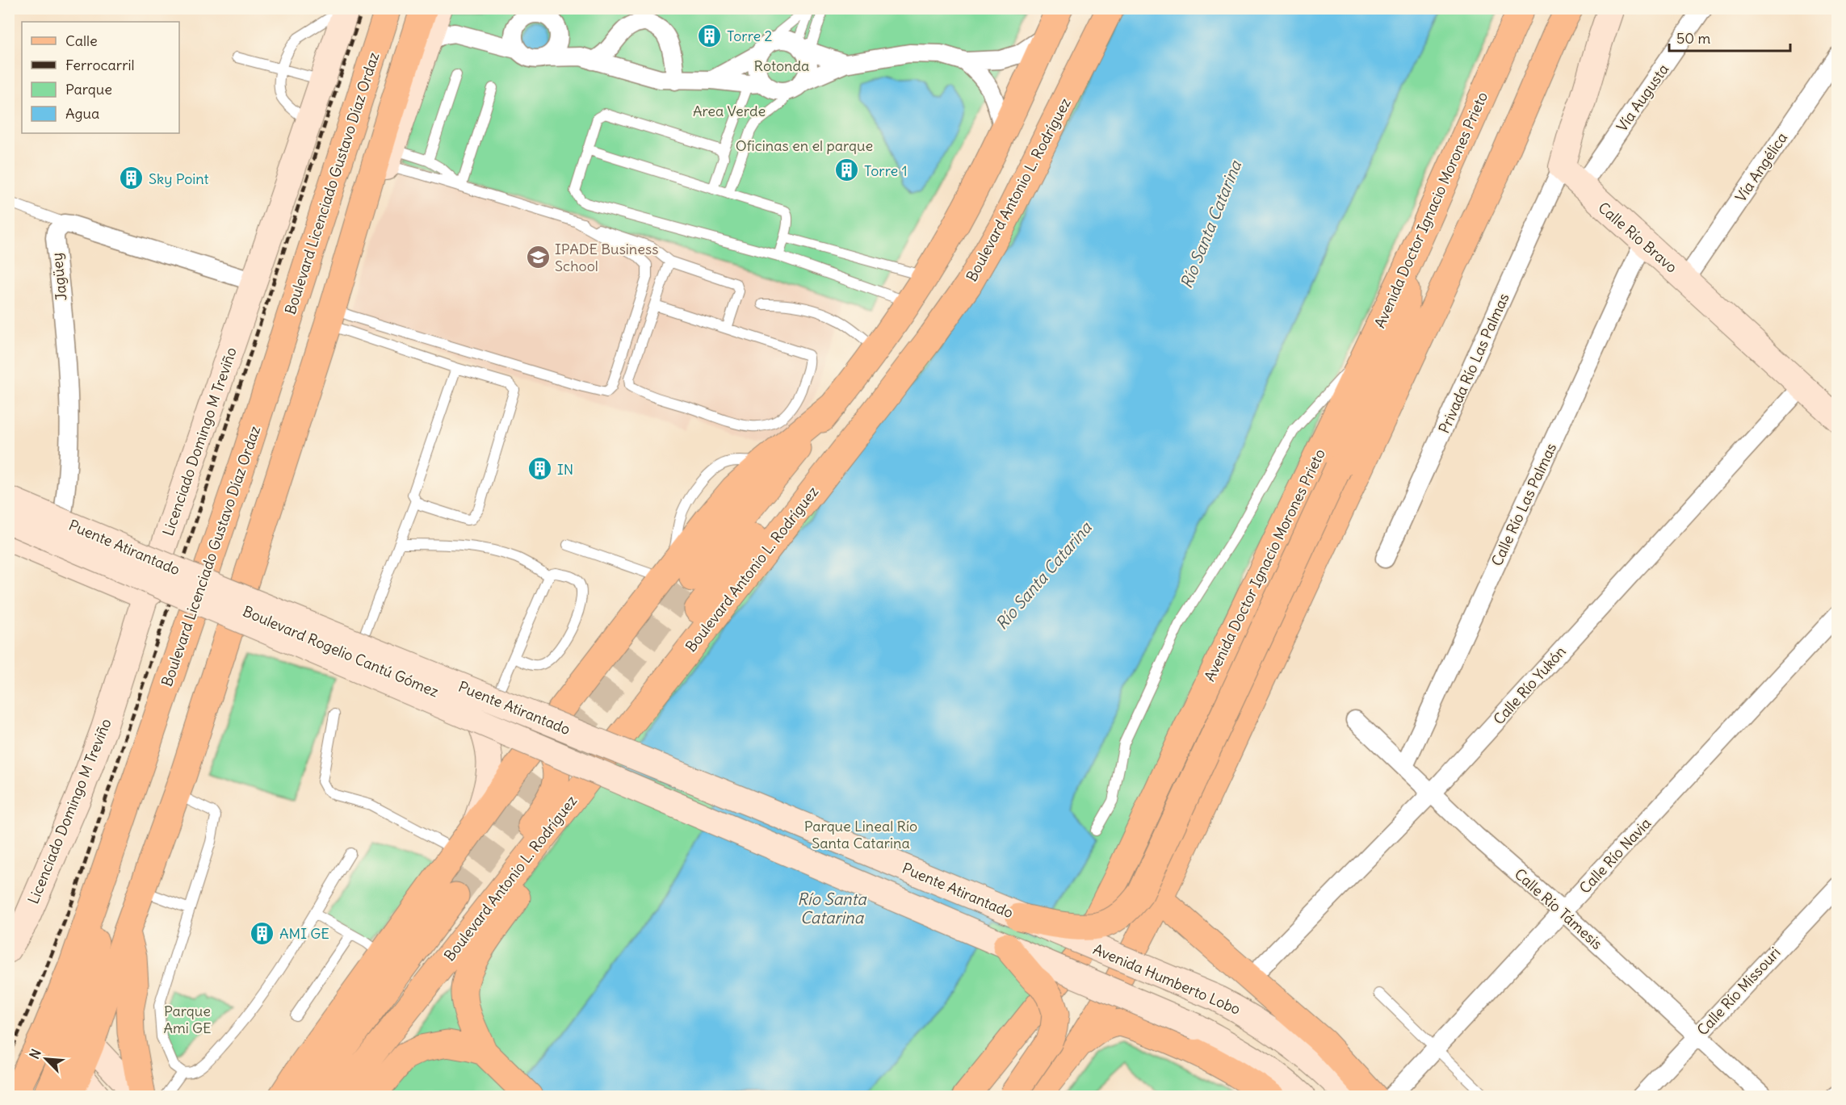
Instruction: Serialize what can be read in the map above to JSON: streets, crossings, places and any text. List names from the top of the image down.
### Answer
{
  "streets": {
    "main road": [
      "Boulevard Licenciado Gustavo Díaz Ordaz",
      "Boulevard Antonio L. Rodríguez",
      "Avenida Doctor Ignacio Morones Prieto",
      "Calle Río Bravo",
      "Licenciado Domingo M Treviño",
      "Puente Atirantado",
      "Boulevard Rogelio Cantú Gómez",
      "Avenida Humberto Lobo"
    ],
    "street": [
      "Vía Augusta",
      "Vía Angélica",
      "Jagüey",
      "Privada Río Las Palmas",
      "Calle Río Las Palmas",
      "Calle Río Yukón",
      "Calle Río Navia",
      "Calle Río Támesis",
      "Calle Río Missouri"
    ]
  },
  "crossings": [
    ["Vía Augusta", "Calle Río Bravo"],
    ["Vía Angélica", "Calle Río Bravo"],
    ["Boulevard Licenciado Gustavo Díaz Ordaz", "Boulevard Rogelio Cantú Gómez"],
    ["Calle Río Bravo", "Privada Río Las Palmas"],
    ["Calle Río Bravo", "Calle Río Las Palmas"],
    ["Calle Río Bravo", "Calle Río Yukón"],
    ["Jagüey", "Boulevard Rogelio Cantú Gómez"],
    ["Licenciado Domingo M Treviño", "Boulevard Rogelio Cantú Gómez"],
    ["Calle Río Las Palmas", "Calle Río Támesis"],
    ["Puente Atirantado", "Avenida Humberto Lobo"],
    ["Calle Río Yukón", "Calle Río Támesis"],
    ["Calle Río Navia", "Calle Río Támesis"],
    ["Calle Río Támesis", "Calle Río Missouri"]
  ],
  "water": ["Río Santa Catarina"],
  "parks": [
    "Rotonda",
    "Area Verde",
    "Oficinas en el parque",
    "Parque Lineal Río Santa Catarina",
    "Parque Ami GE"
  ],
  "places": {
    "building": [
      "Torre 2",
      "Torre 1",
      "Sky Point",
      "IN",
      "AMI GE"
    ],
    "school or university": ["IPADE Business School"]
  },
  "legend": [
    "Calle",
    "Ferrocarril",
    "Parque",
    "Agua"
  ],
  "scale_bar": "50 m",
  "north": "top left"
}
